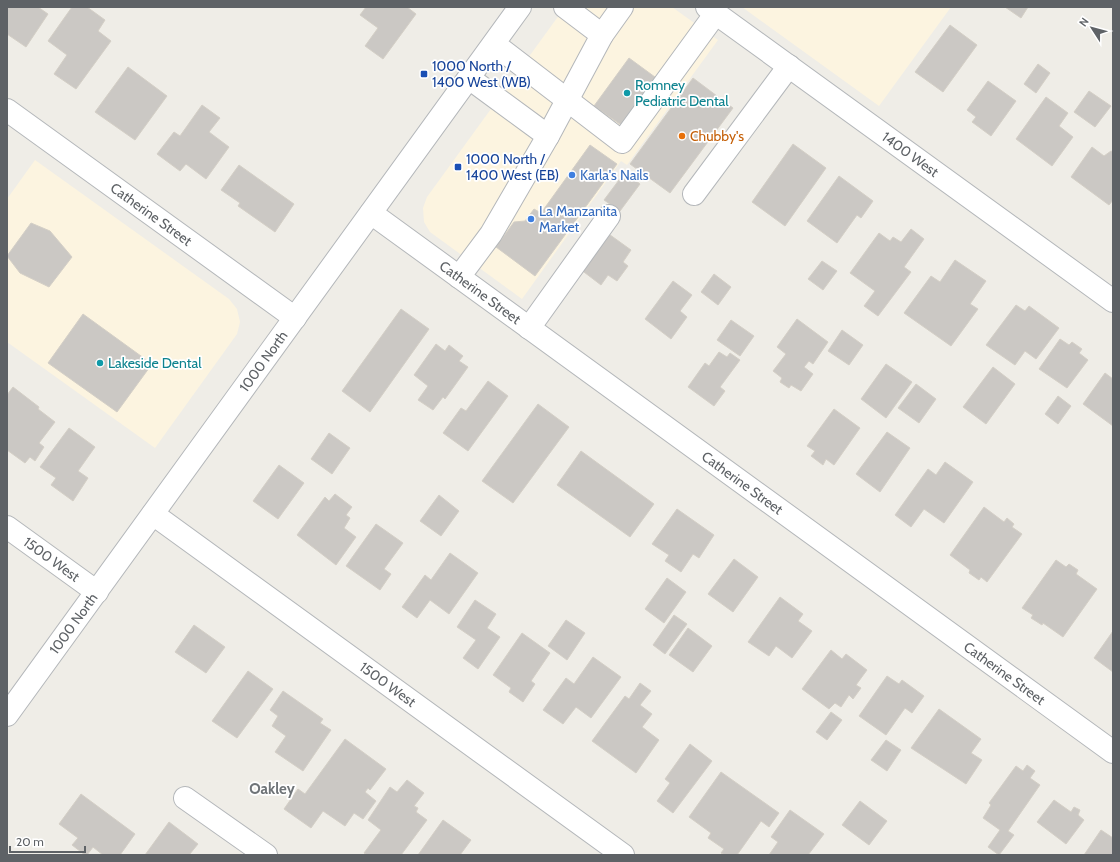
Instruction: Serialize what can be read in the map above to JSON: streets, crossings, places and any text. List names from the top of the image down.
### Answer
{
  "streets": {
    "street": [
      "1400 West",
      "Catherine Street",
      "1000 North",
      "1500 West"
    ]
  },
  "crossings": [
    ["Catherine Street", "1000 North"],
    ["1000 North", "1500 West"]
  ],
  "districts": ["Oakley"],
  "places": {
    "transit": ["1000 North / 1400 West (WB)", "1000 North / 1400 West (EB)"],
    "other": [
      "Romney Pediatric Dental",
      "Chubby's",
      "Karla's Nails",
      "La Manzanita Market",
      "Lakeside Dental"
    ]
  },
  "scale_bar": "20 m",
  "north": "top left"
}
